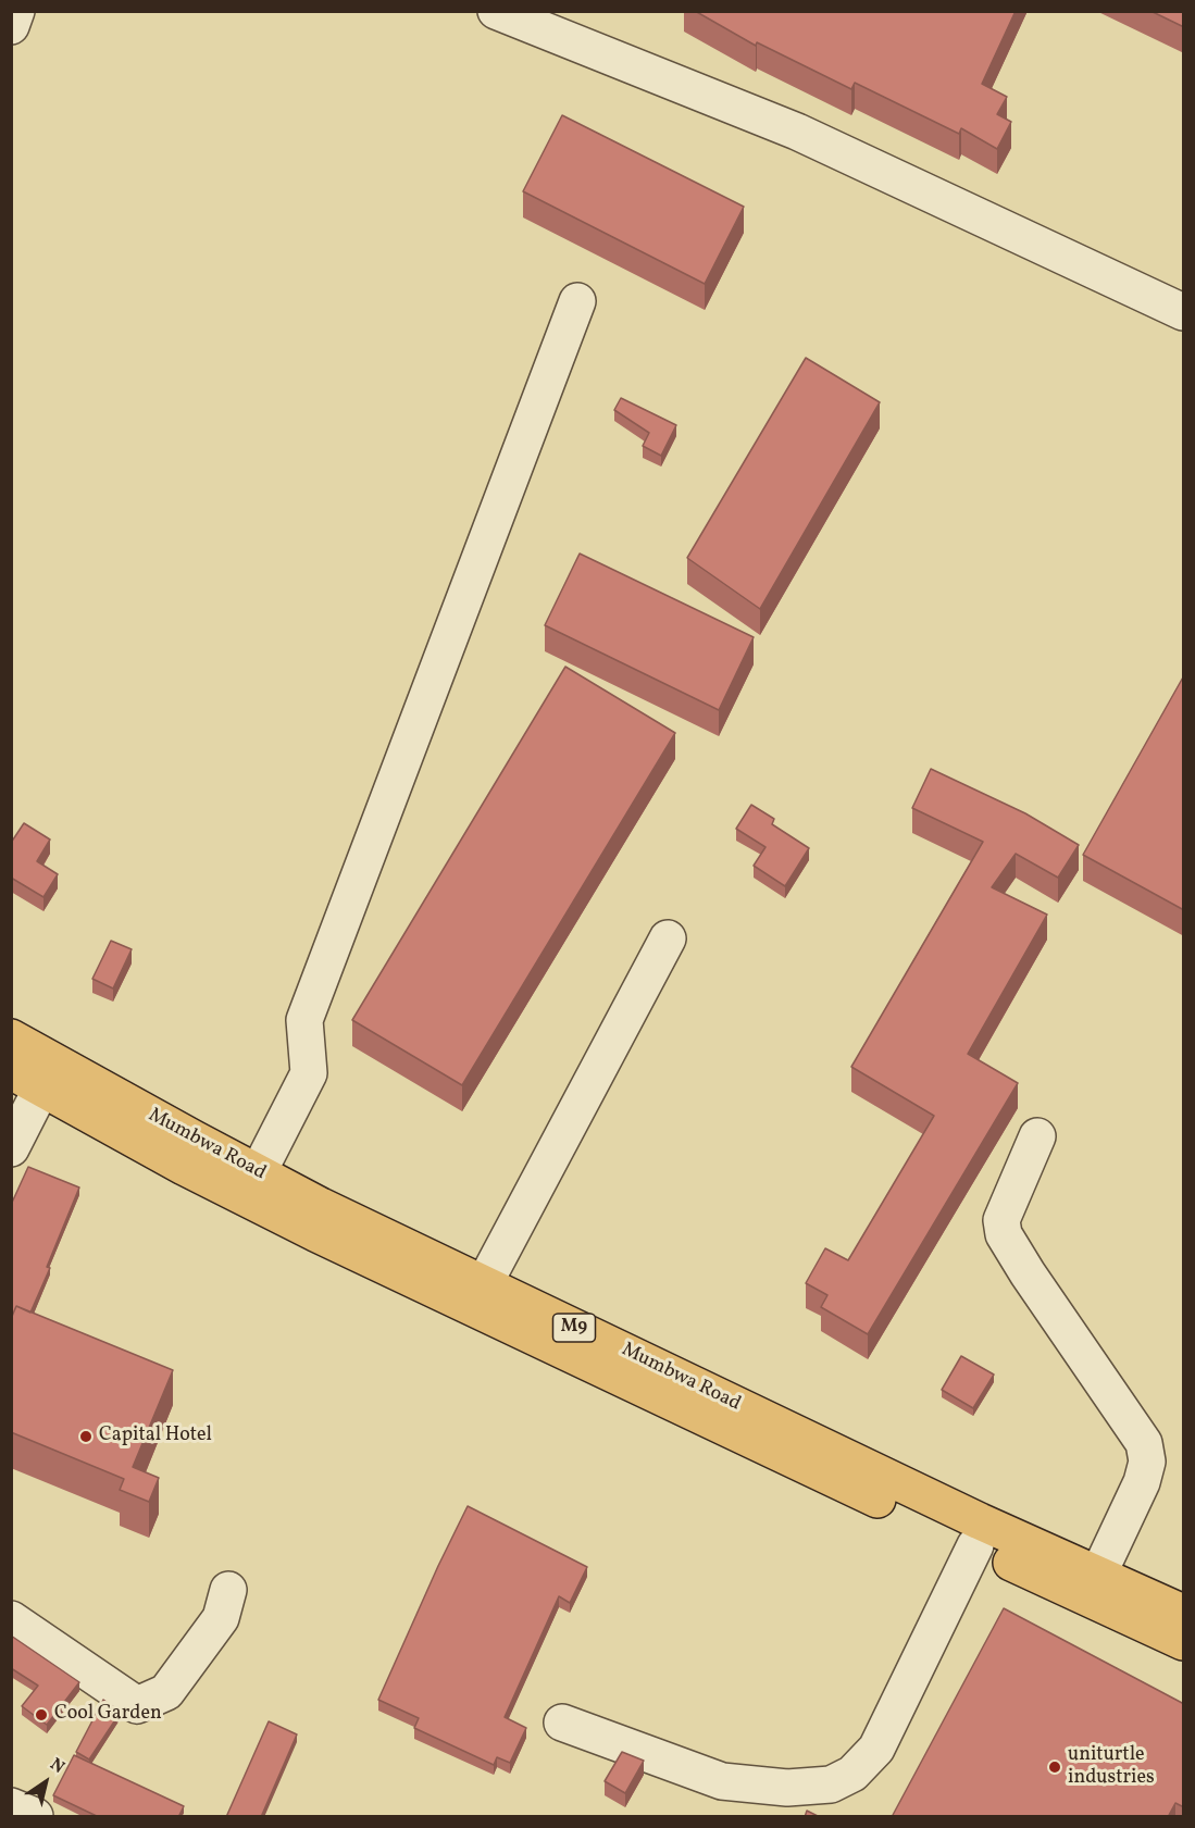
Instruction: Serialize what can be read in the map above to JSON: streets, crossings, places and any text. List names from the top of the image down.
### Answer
{
  "streets": {
    "main road": ["Mumbwa Road", "M9"]
  },
  "places": ["Capital Hotel", "Cool Garden", "uniturtle industries"],
  "north": "top right"
}
